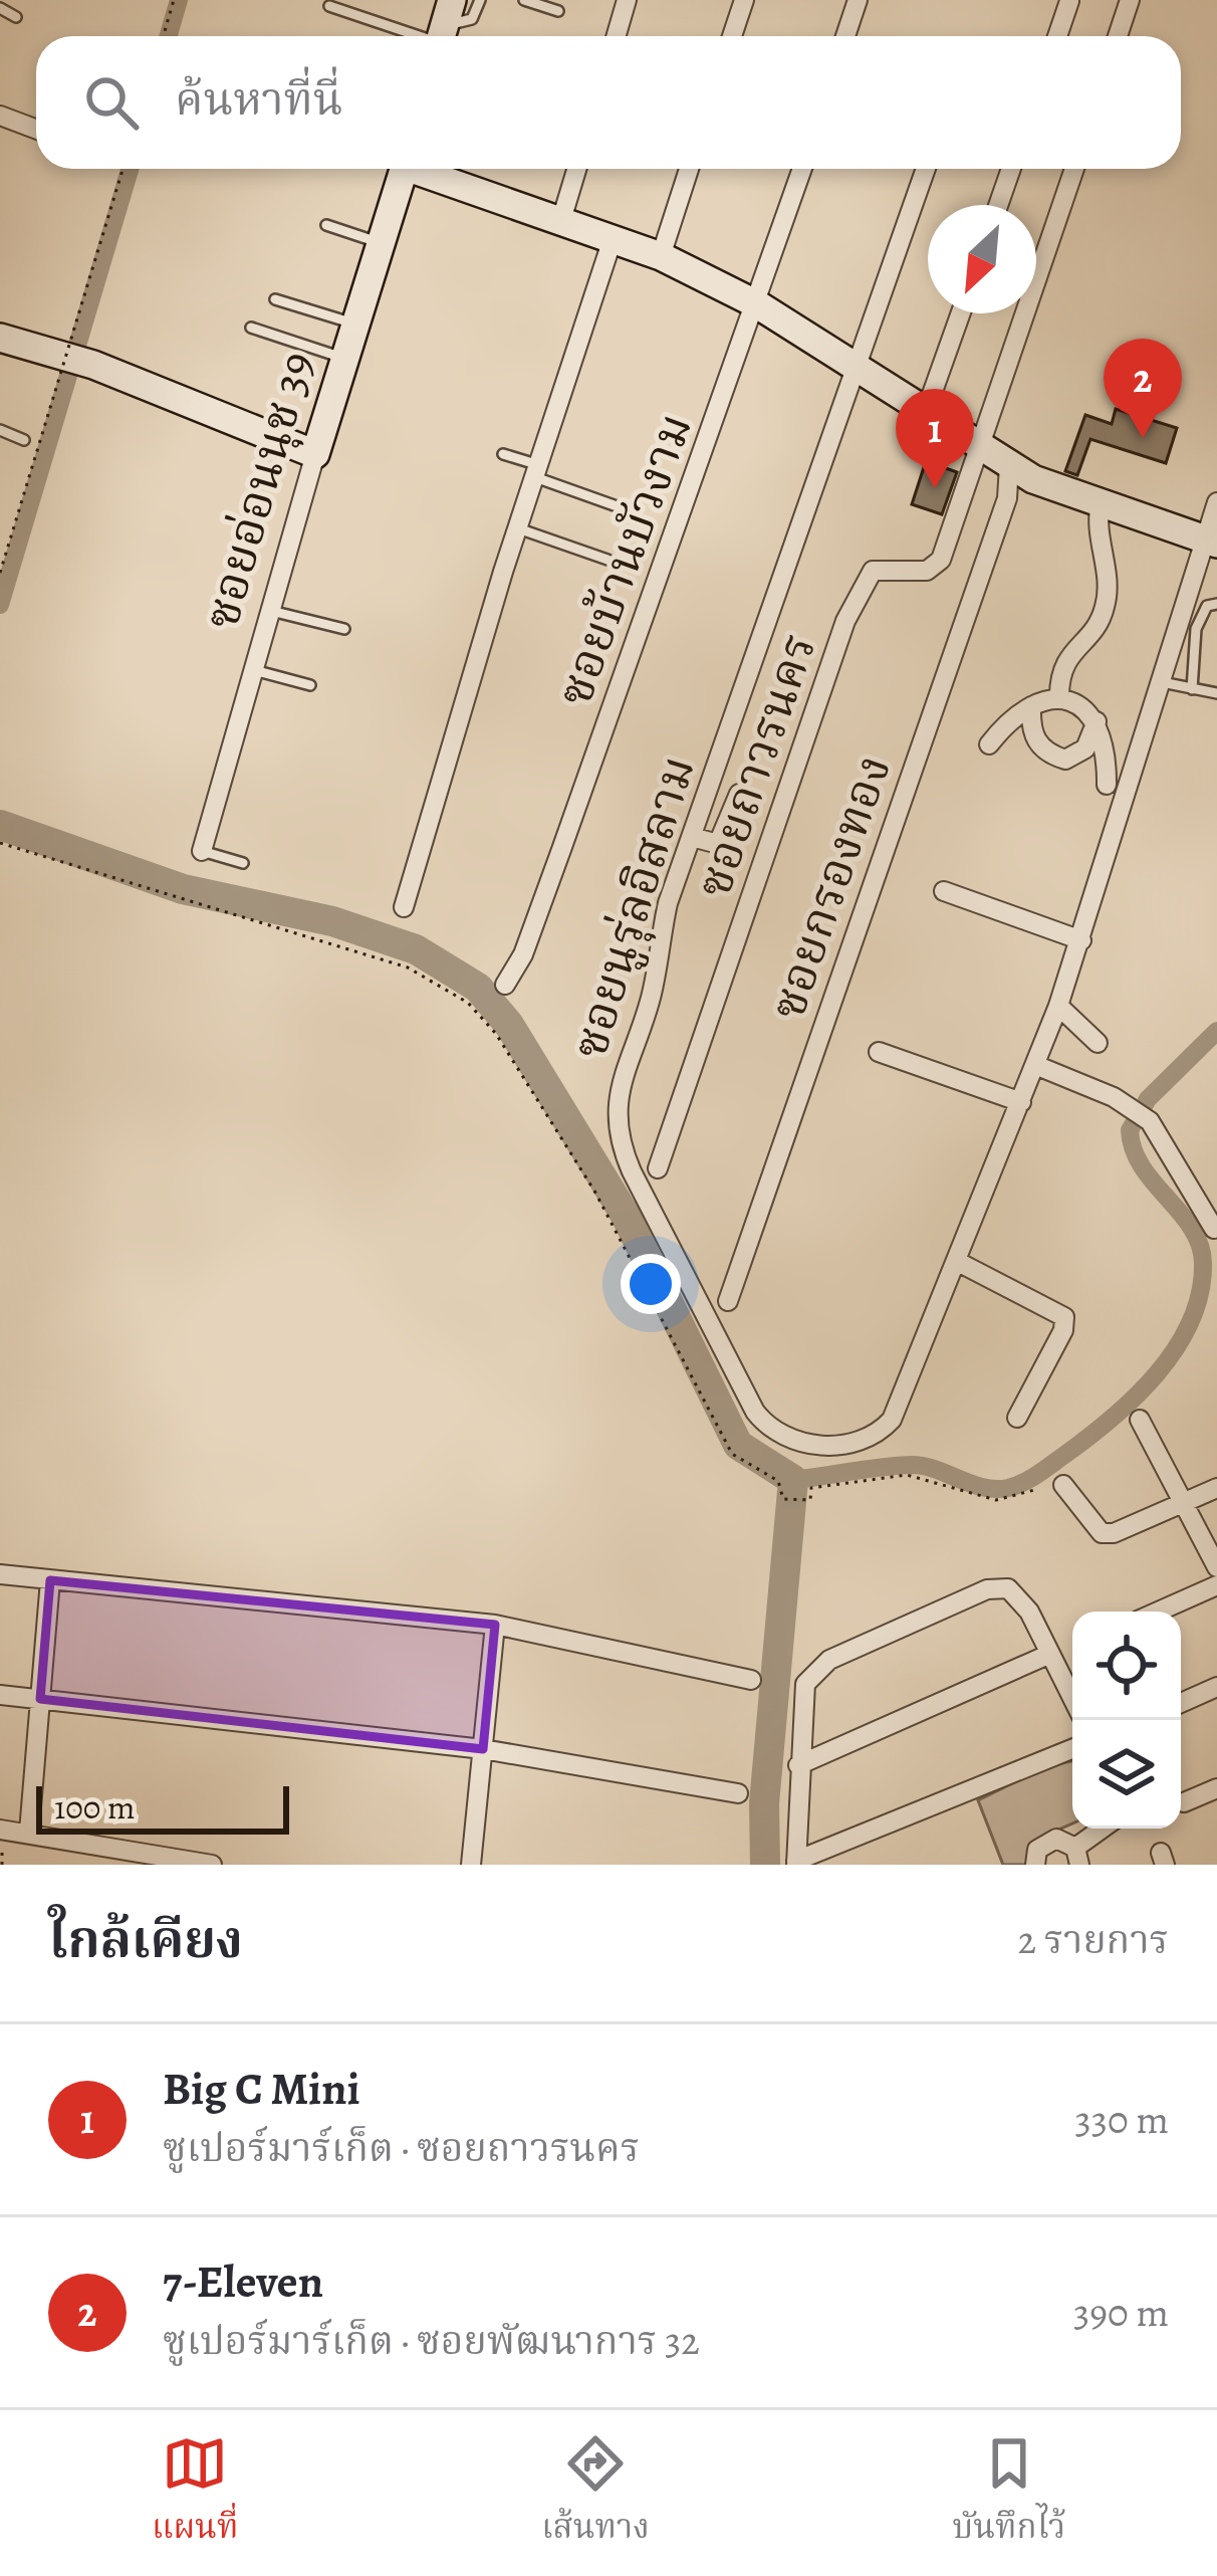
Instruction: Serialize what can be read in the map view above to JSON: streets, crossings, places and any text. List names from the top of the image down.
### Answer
{
  "streets": {
    "street": [
      "ซอยอ่อนนุช 39",
      "ซอยบ้านบัวงาม",
      "ซอยถาวรนคร",
      "ซอยกรองทอง",
      "ซอยนูรุ่ลอิสลาม"
    ]
  },
  "scale_bar": "100 m",
  "north": "bottom left",
  "page": {
    "search": "ค้นหาที่นี่",
    "pins": ["2", "1"],
    "scale": "100 m",
    "heading": ["ใกล้เคียง", "2 รายการ"],
    "list": [
      {
        "mark": "1",
        "name": "Big C Mini",
        "note": "ซูเปอร์มาร์เก็ต · ซอยถาวรนคร",
        "value": "330 m"
      },
      {
        "mark": "2",
        "name": "7-Eleven",
        "note": "ซูเปอร์มาร์เก็ต · ซอยพัฒนาการ 32",
        "value": "390 m"
      }
    ],
    "nav": ["แผนที่", "เส้นทาง", "บันทึกไว้"]
  }
}
